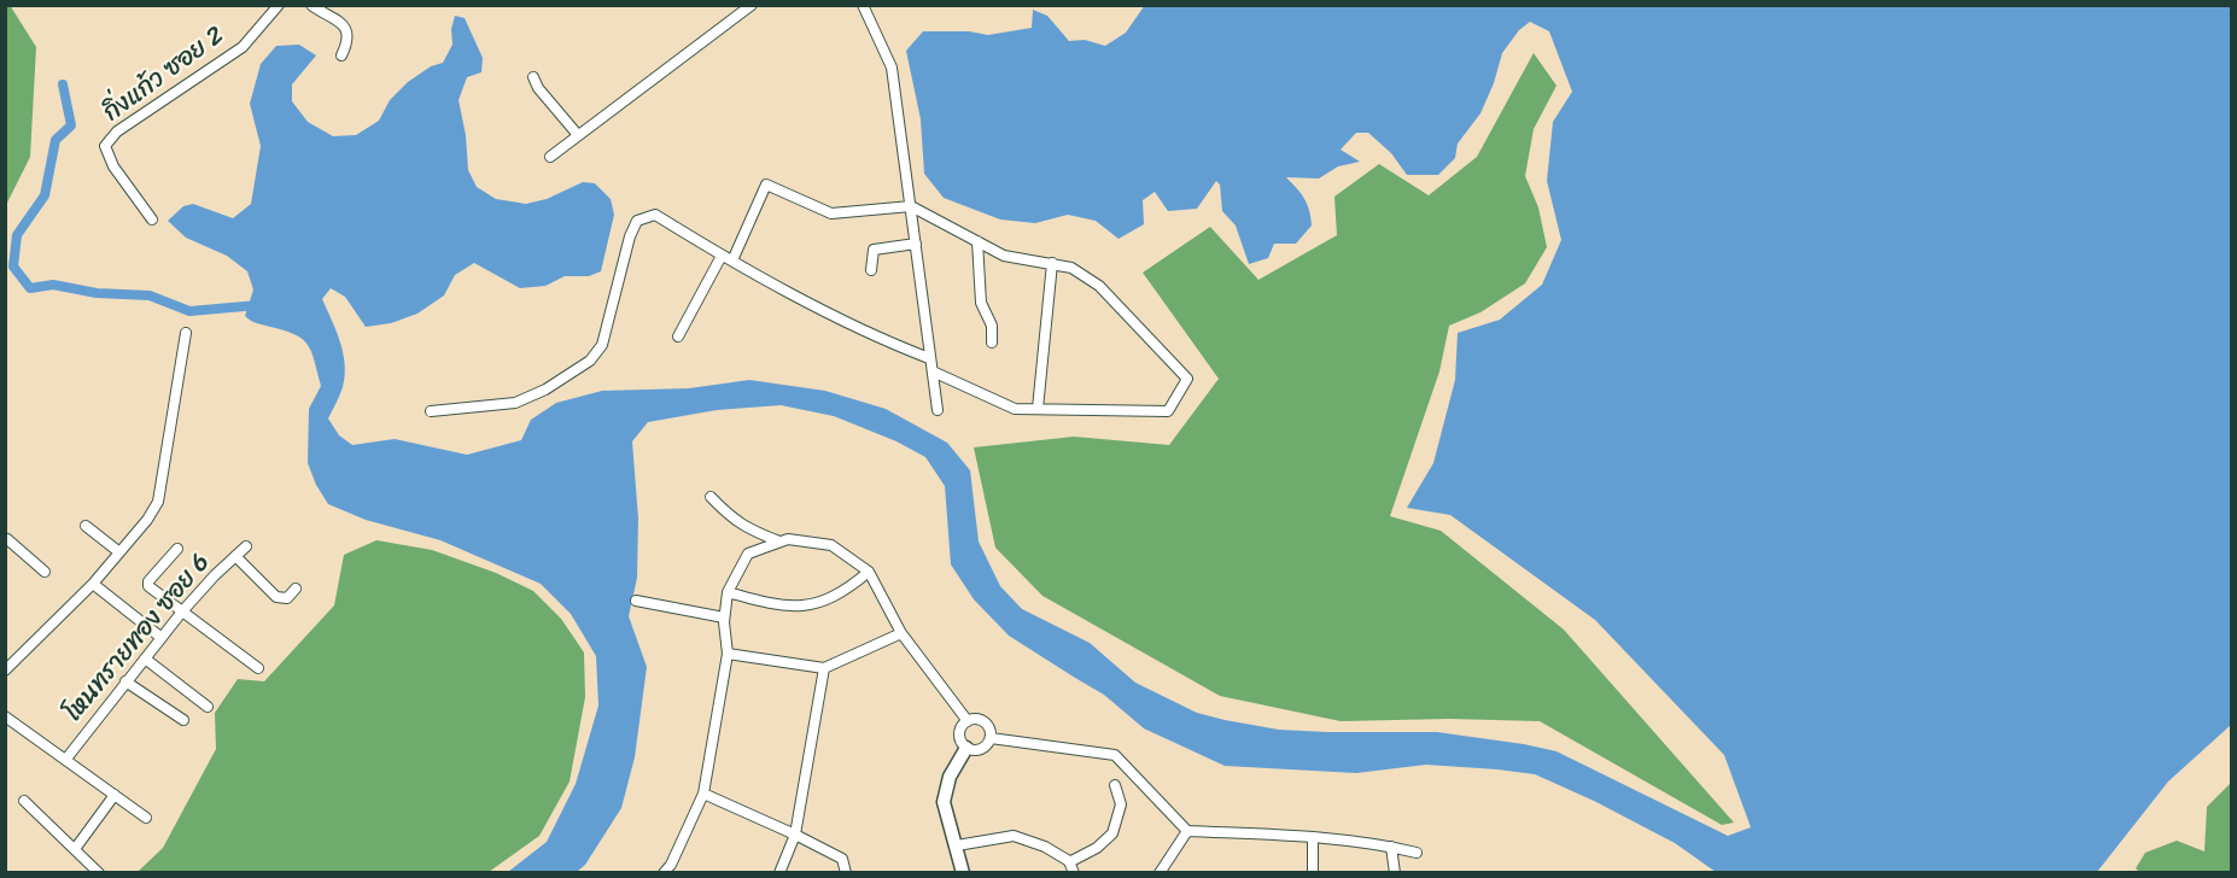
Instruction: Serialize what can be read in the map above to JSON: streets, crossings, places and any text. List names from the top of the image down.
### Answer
{
  "streets": {
    "street": ["กิ่งแก้ว ซอย 2", "โหนทรายทอง ซอย 6"]
  }
}
